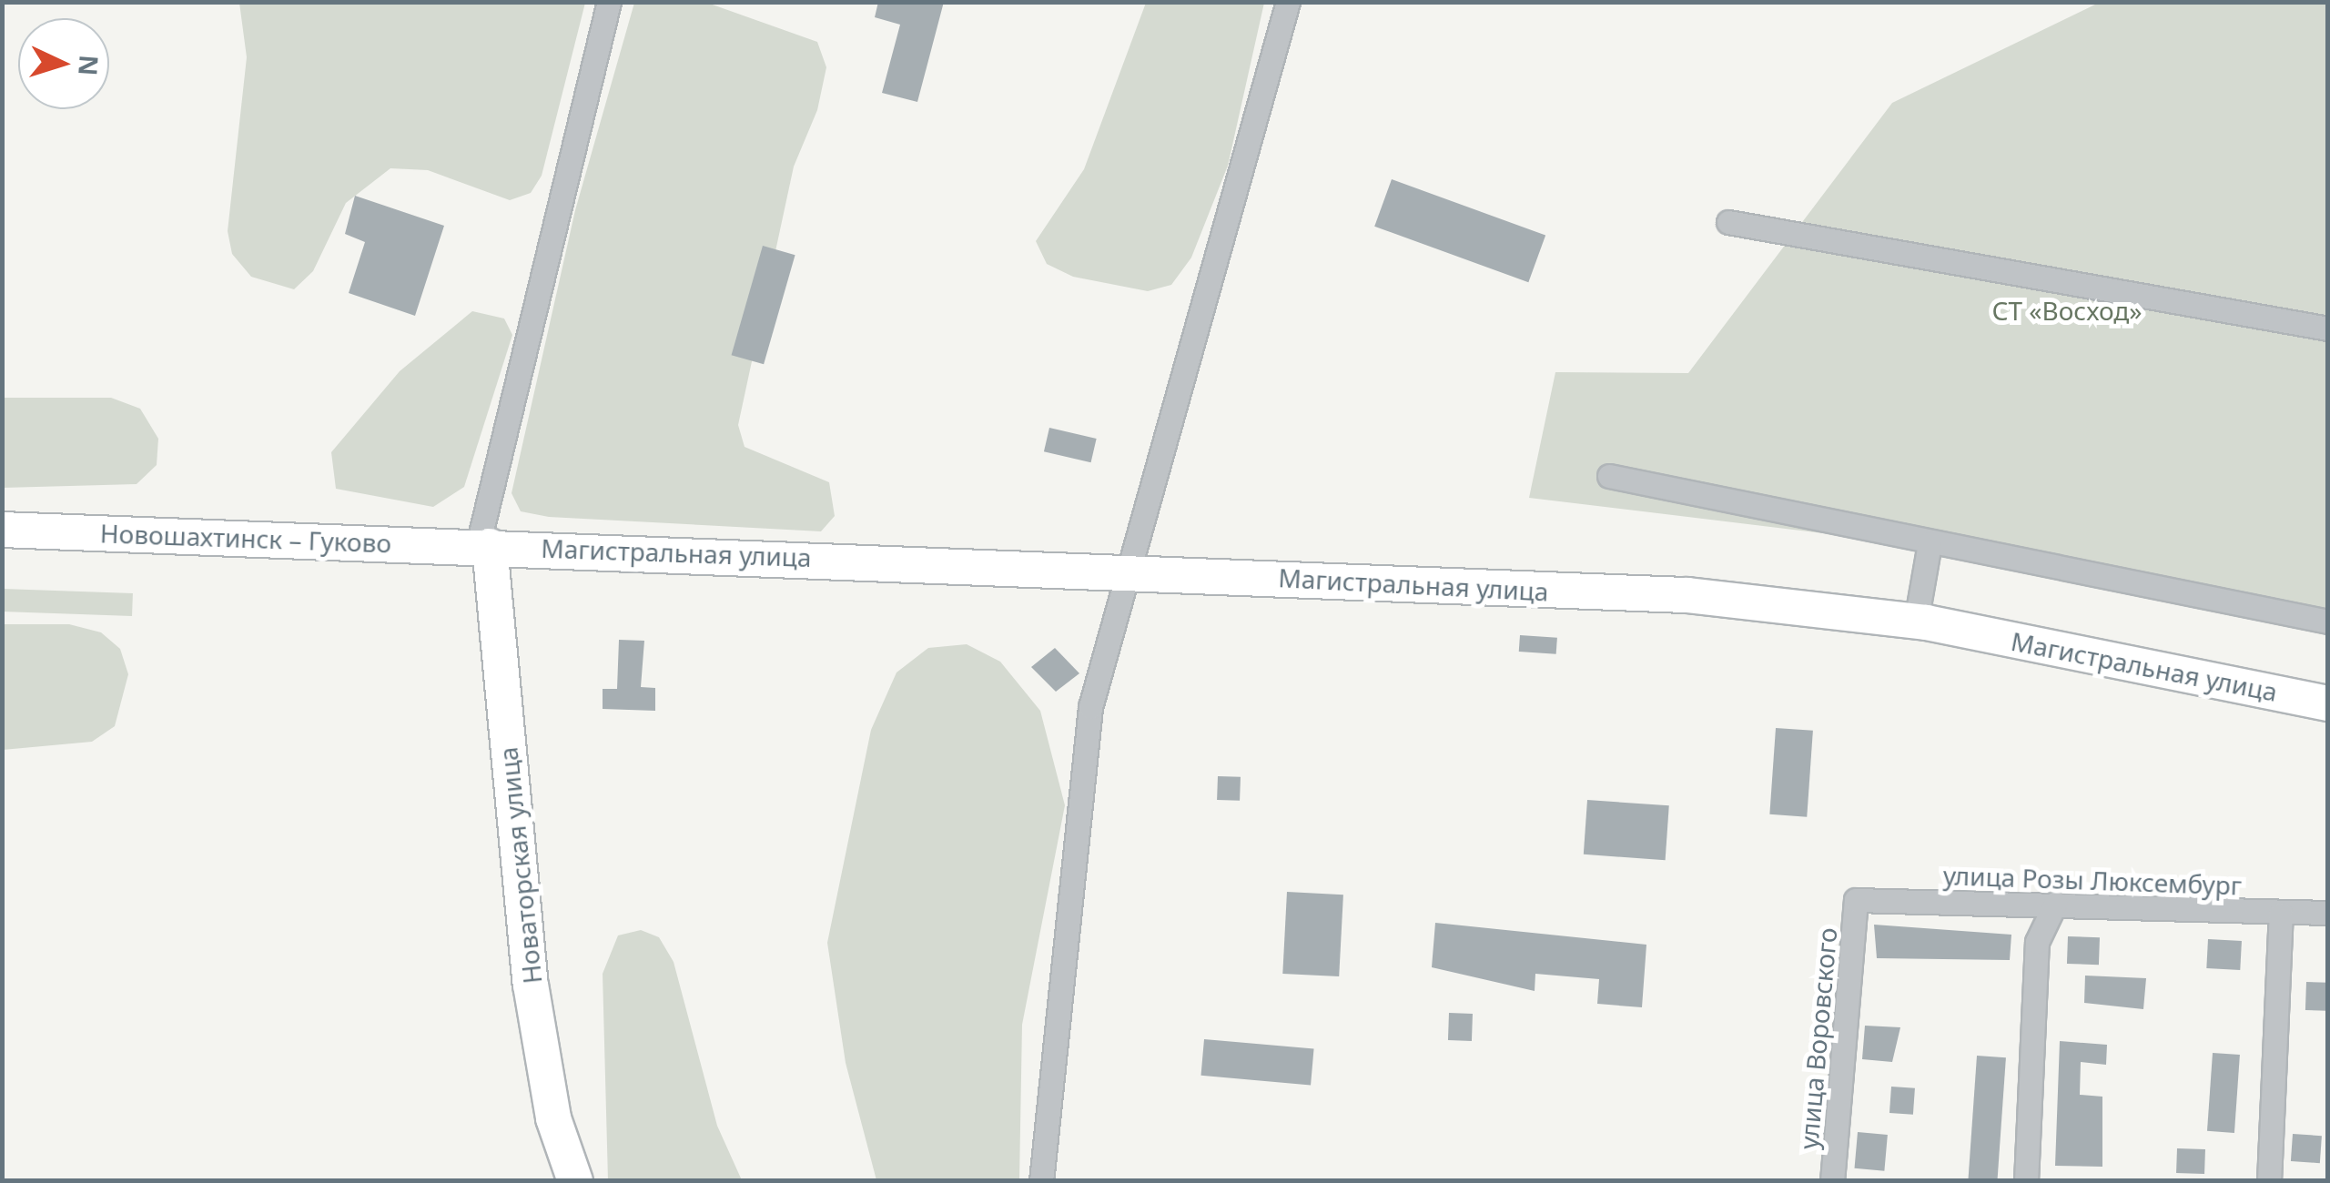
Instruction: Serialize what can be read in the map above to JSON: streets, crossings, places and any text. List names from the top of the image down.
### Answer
{
  "streets": {
    "main road": ["Новошахтинск – Гуково", "Магистральная улица", "Новаторская улица"],
    "street": ["улица Розы Люксембург", "улица Воровского"]
  },
  "crossings": [
    ["Новошахтинск – Гуково", "Магистральная улица"],
    ["Новошахтинск – Гуково", "Новаторская улица"],
    ["Магистральная улица", "Новаторская улица"],
    ["улица Розы Люксембург", "улица Воровского"]
  ],
  "parks": ["СТ «Восход»"],
  "north": "right"
}
